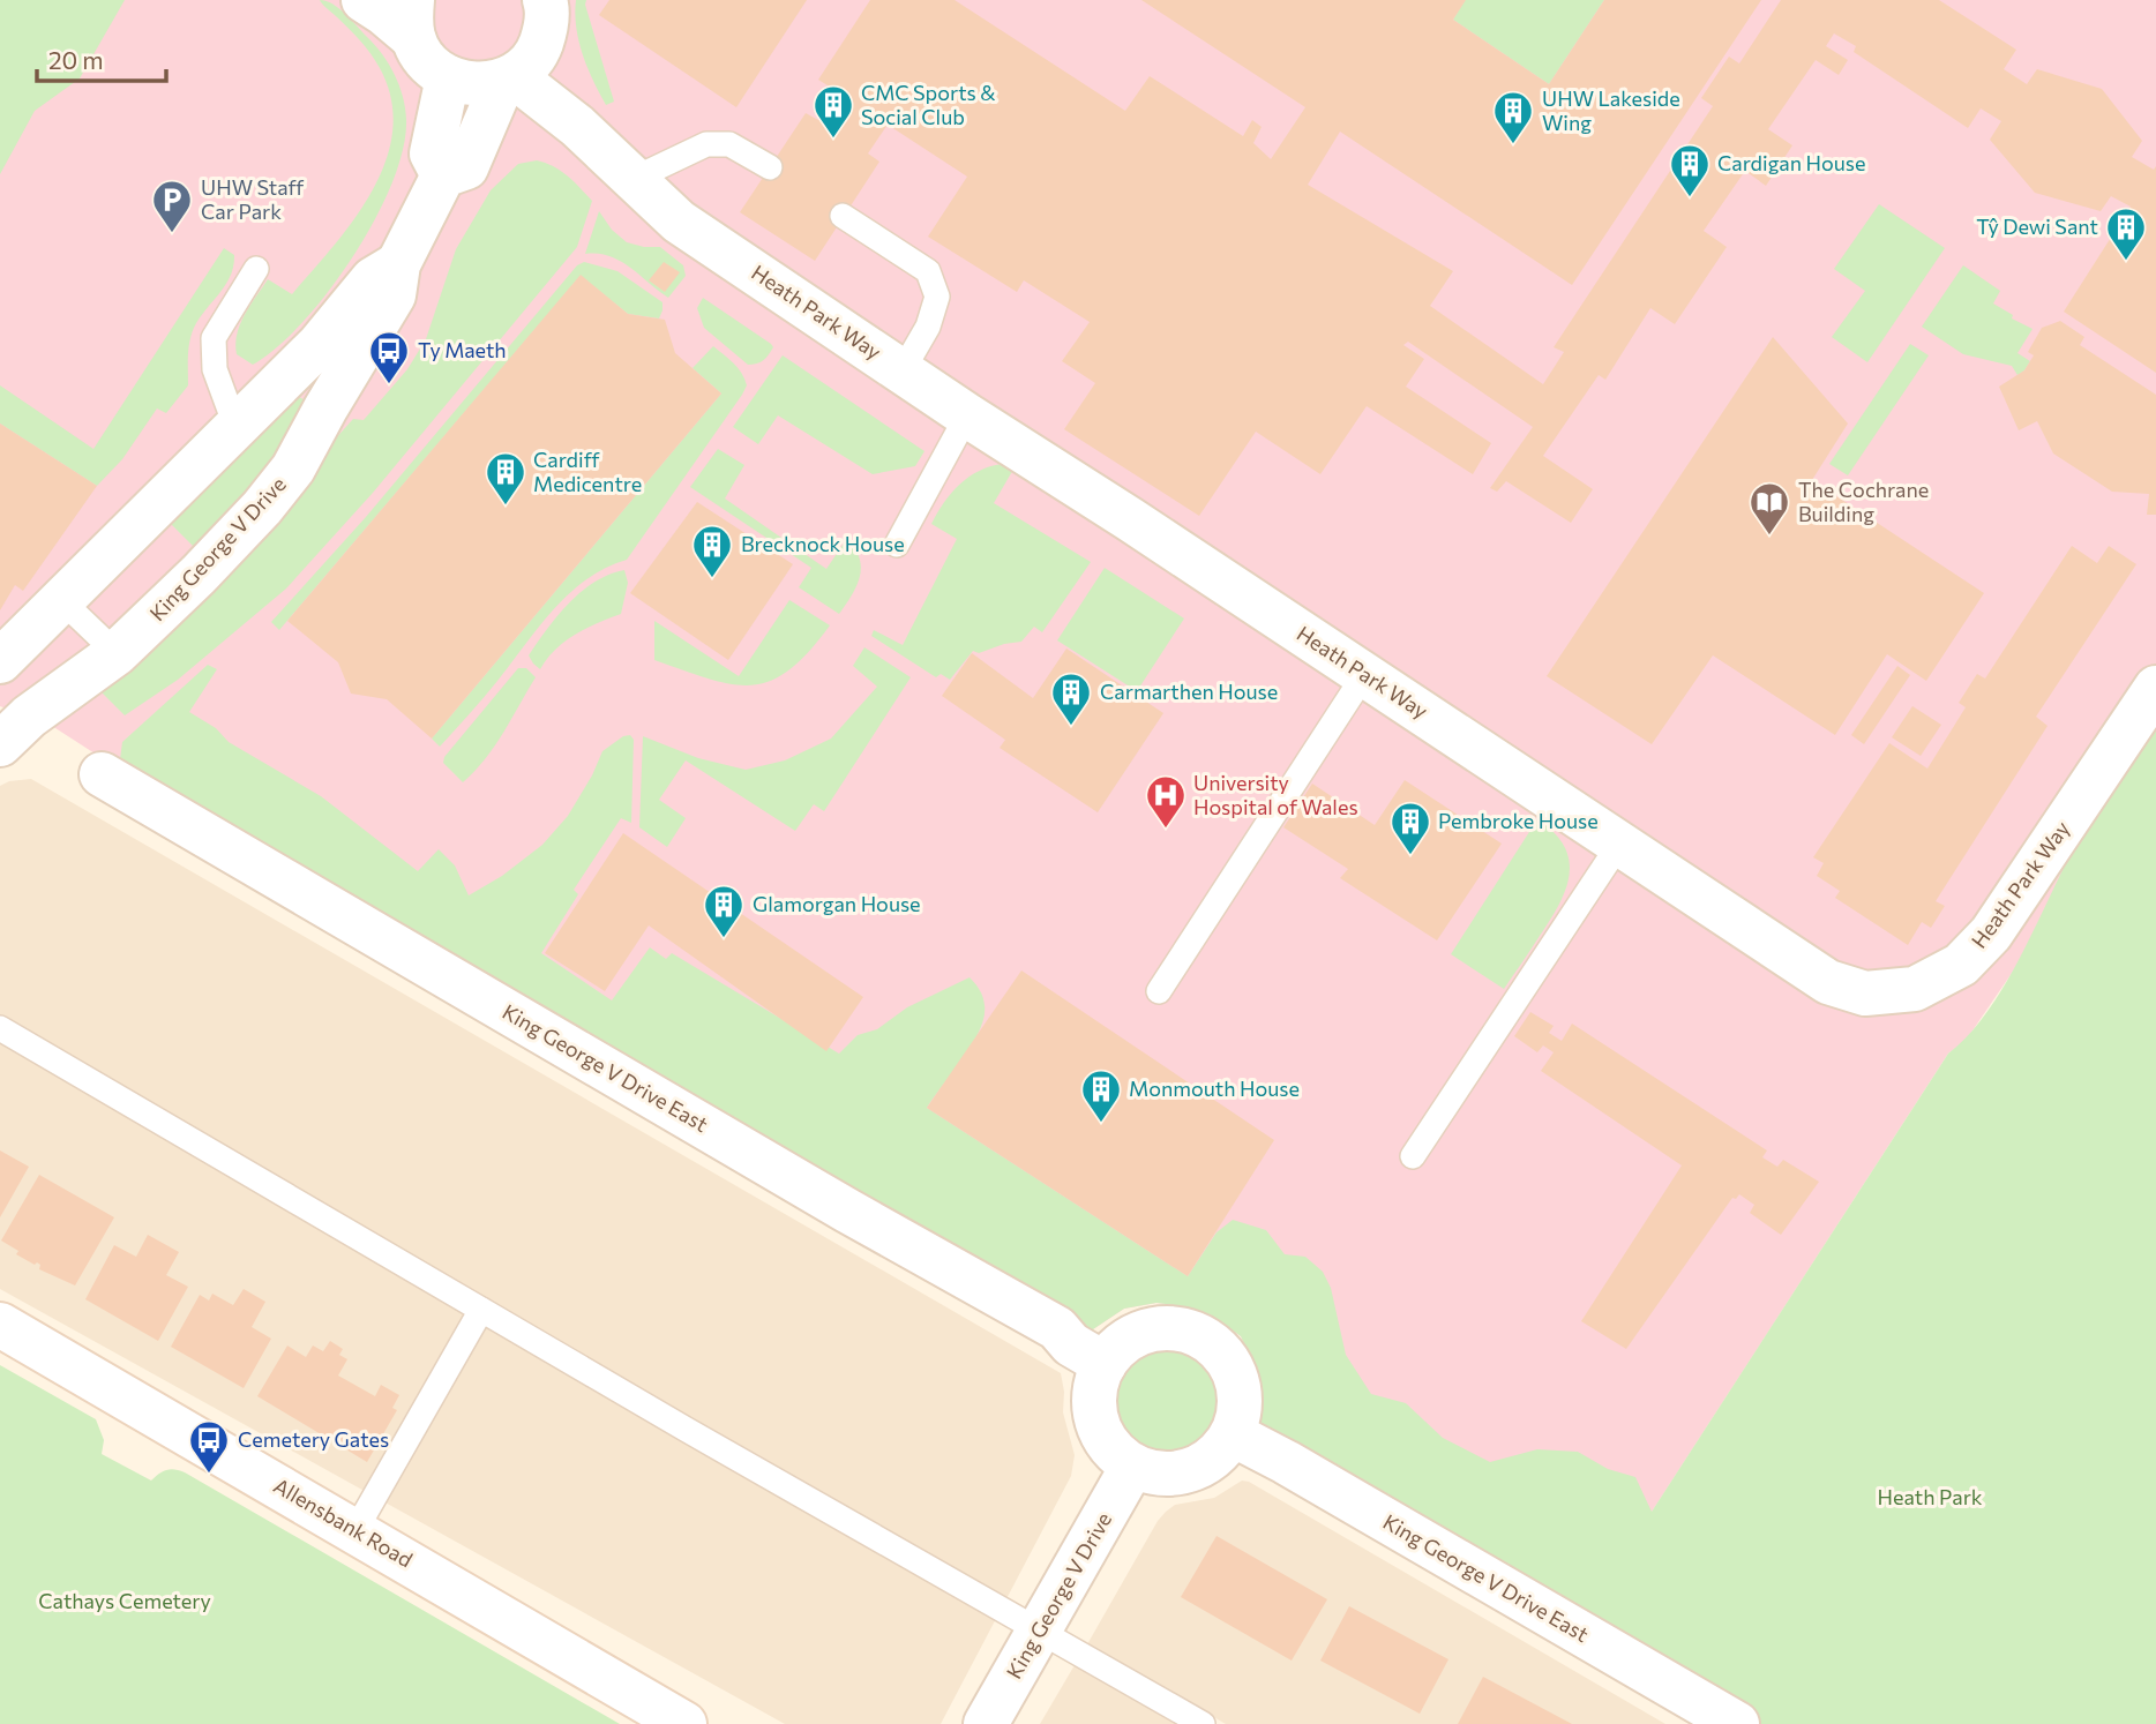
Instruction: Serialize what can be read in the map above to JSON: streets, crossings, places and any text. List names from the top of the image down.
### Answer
{
  "streets": {
    "street": [
      "Heath Park Way",
      "King George V Drive",
      "King George V Drive East",
      "Allensbank Road"
    ]
  },
  "crossings": [
    ["Heath Park Way", "King George V Drive"],
    ["King George V Drive", "King George V Drive East"]
  ],
  "parks": ["Heath Park", "Cathays Cemetery"],
  "places": {
    "building": [
      "CMC Sports & Social Club",
      "UHW Lakeside Wing",
      "Cardigan House",
      "Tŷ Dewi Sant",
      "Cardiff Medicentre",
      "Brecknock House",
      "Carmarthen House",
      "Pembroke House",
      "Glamorgan House",
      "Monmouth House"
    ],
    "parking": ["UHW Staff Car Park"],
    "bus stop": ["Ty Maeth", "Cemetery Gates"],
    "library": ["The Cochrane Building"],
    "hospital": ["University Hospital of Wales"]
  },
  "scale_bar": "20 m"
}
